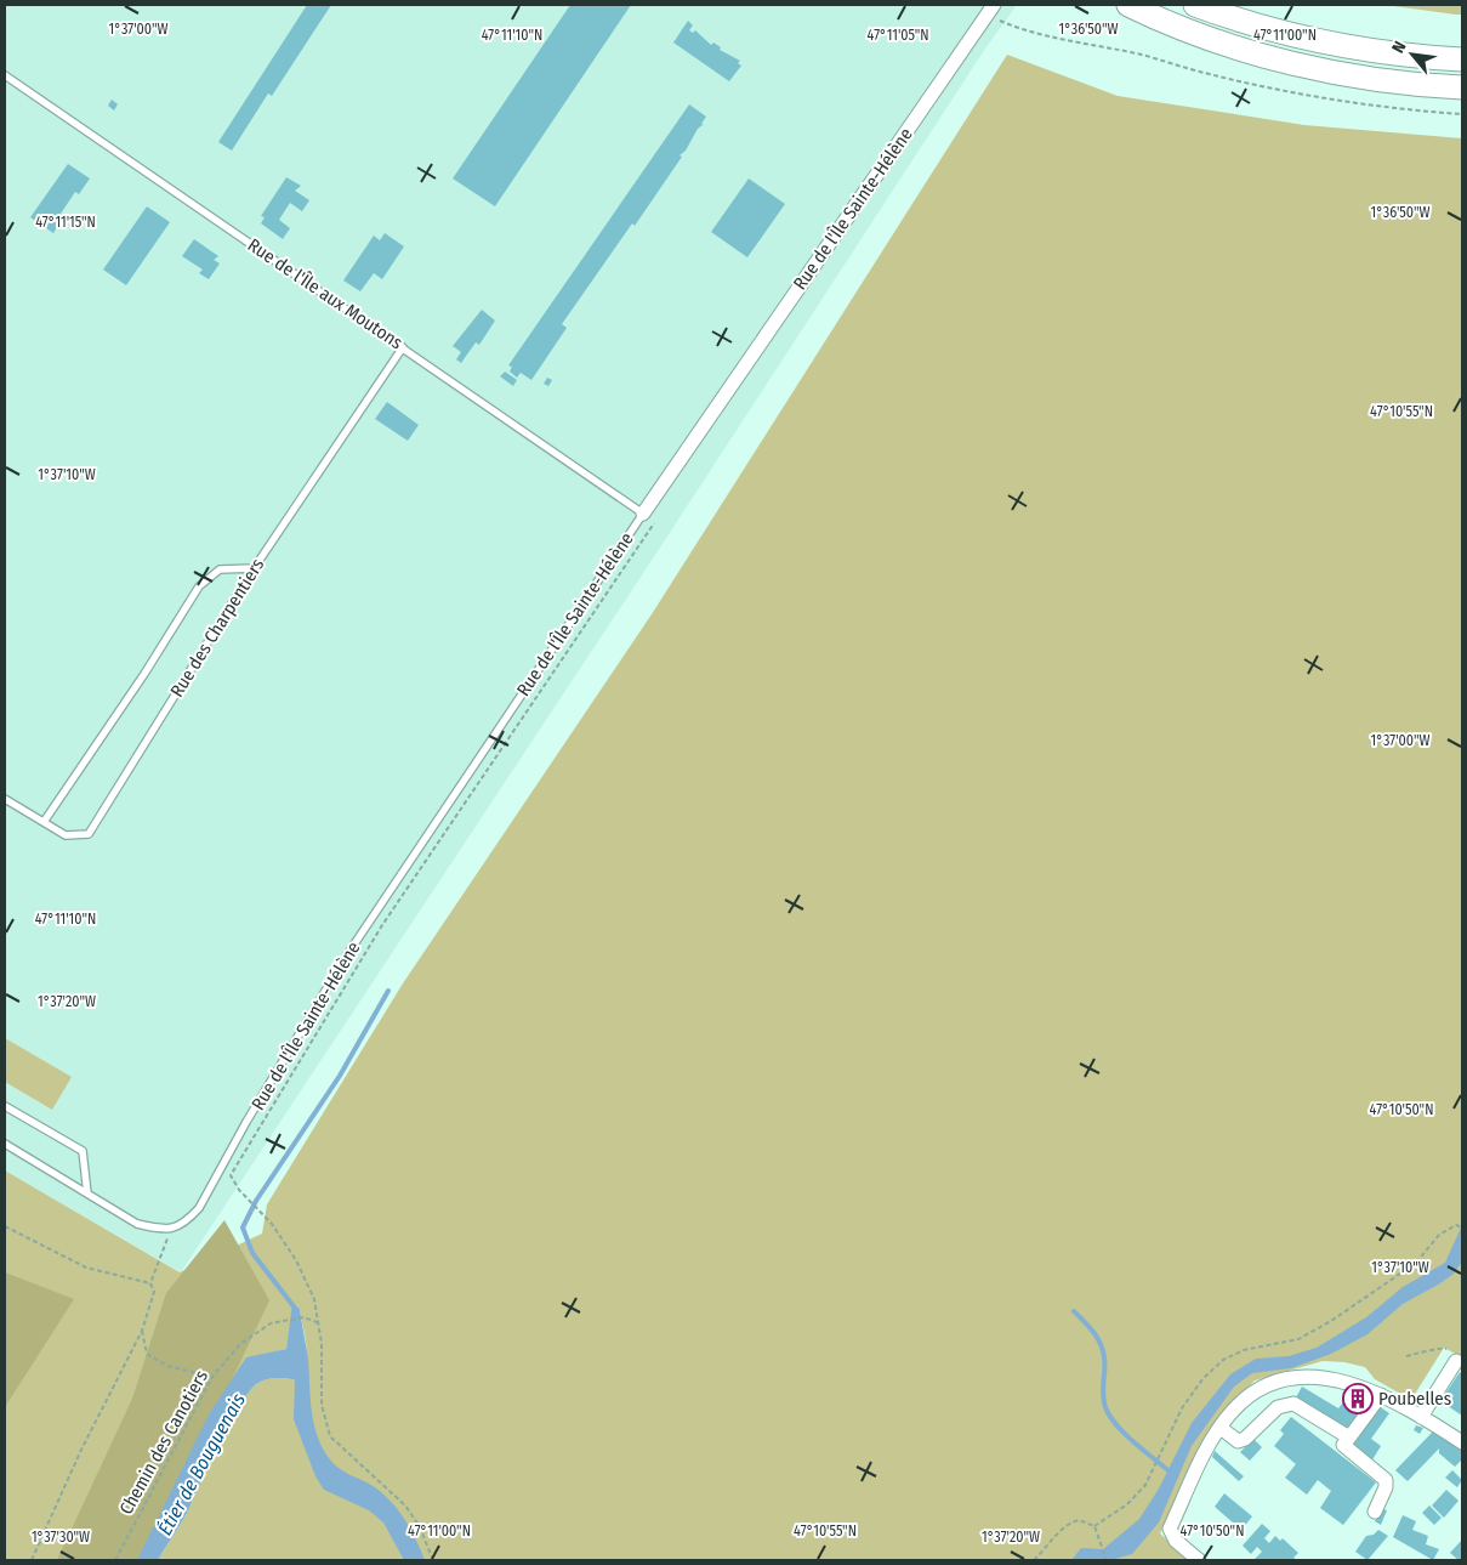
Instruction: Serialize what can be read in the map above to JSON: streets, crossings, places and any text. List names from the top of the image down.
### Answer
{
  "streets": {
    "street": ["Rue de l'Île Sainte-Hélène"],
    "lane": ["Rue de l'Île aux Moutons", "Rue des Charpentiers"],
    "path": ["Chemin des Canotiers"]
  },
  "crossings": [
    ["Rue de l'Île Sainte-Hélène", "Rue de l'Île aux Moutons"],
    ["Rue de l'Île aux Moutons", "Rue des Charpentiers"]
  ],
  "water": ["Étier de Bouguenais"],
  "places": {
    "building": ["Poubelles"]
  },
  "north": "top left",
  "coordinates": [
    "1°36'50\"W",
    "1°37'00\"W",
    "47°11'05\"N",
    "47°11'10\"N",
    "47°11'00\"N",
    "47°11'15\"N",
    "47°10'55\"N",
    "1°37'10\"W",
    "1°37'20\"W",
    "47°10'50\"N",
    "1°37'30\"W"
  ]
}
